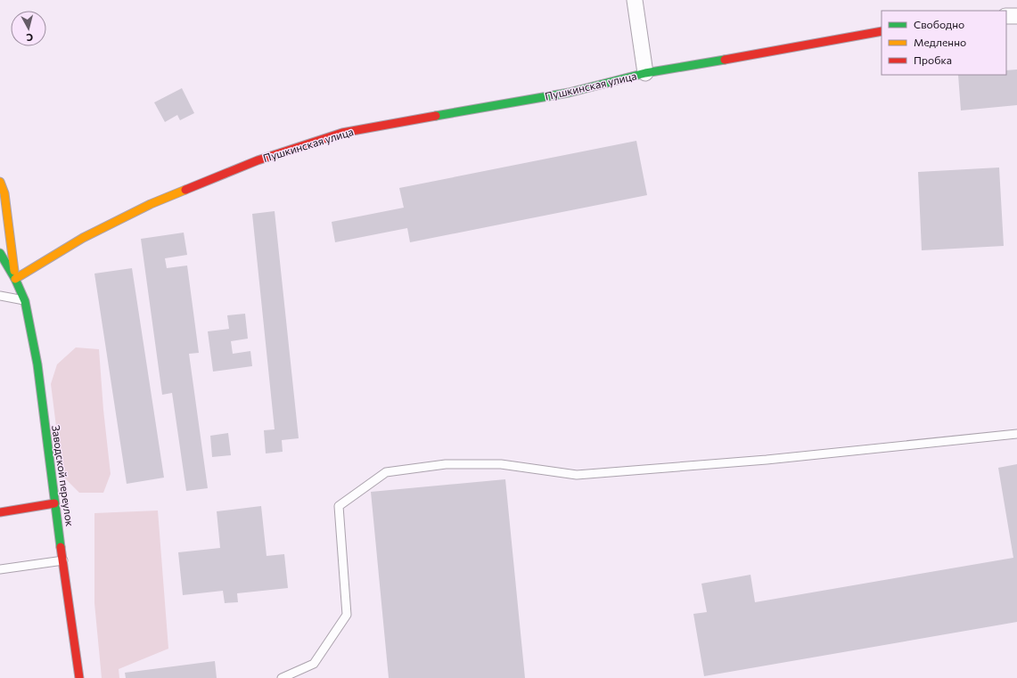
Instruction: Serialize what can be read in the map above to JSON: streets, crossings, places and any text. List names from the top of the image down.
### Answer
{
  "streets": {
    "street": ["Пушкинская улица", "Заводской переулок"]
  },
  "crossings": [
    ["Пушкинская улица", "Заводской переулок"]
  ],
  "legend": ["Свободно", "Медленно", "Пробка"],
  "north": "bottom"
}
